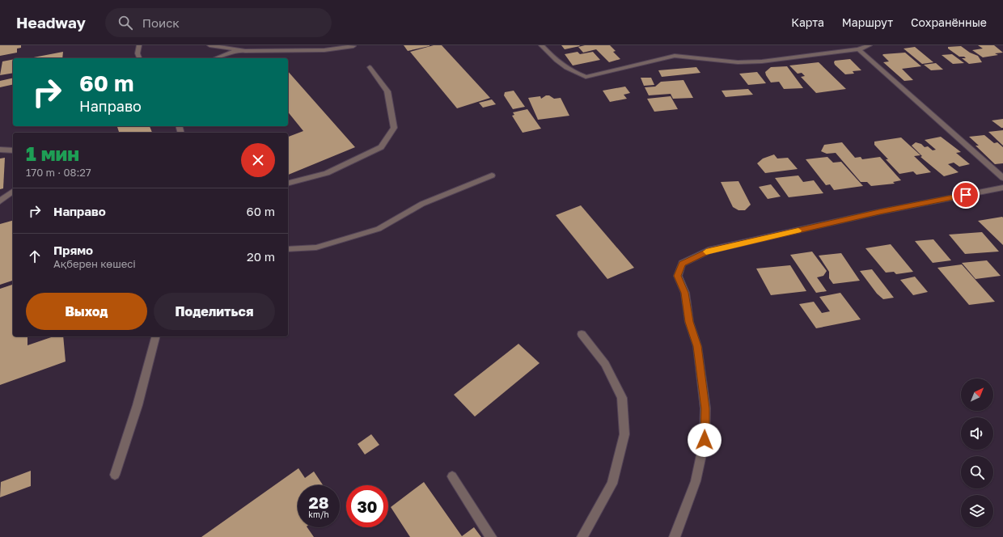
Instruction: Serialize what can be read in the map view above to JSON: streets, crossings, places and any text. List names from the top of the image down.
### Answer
{
  "north": "top right",
  "page": {
    "header": "Headway",
    "search": "Поиск",
    "nav": ["Карта", "Маршрут", "Сохранённые"],
    "turn": ["60 m", "Направо"],
    "heading": ["1 мин", "170 m · 08:27"],
    "list": [
      {
        "name": "Направо",
        "value": "60 m"
      },
      {
        "name": "Прямо",
        "note": "Ақберен көшесі",
        "value": "20 m"
      }
    ],
    "buttons": ["Выход", "Поделиться"],
    "speed": "28 km/h",
    "limit": "30"
  }
}
